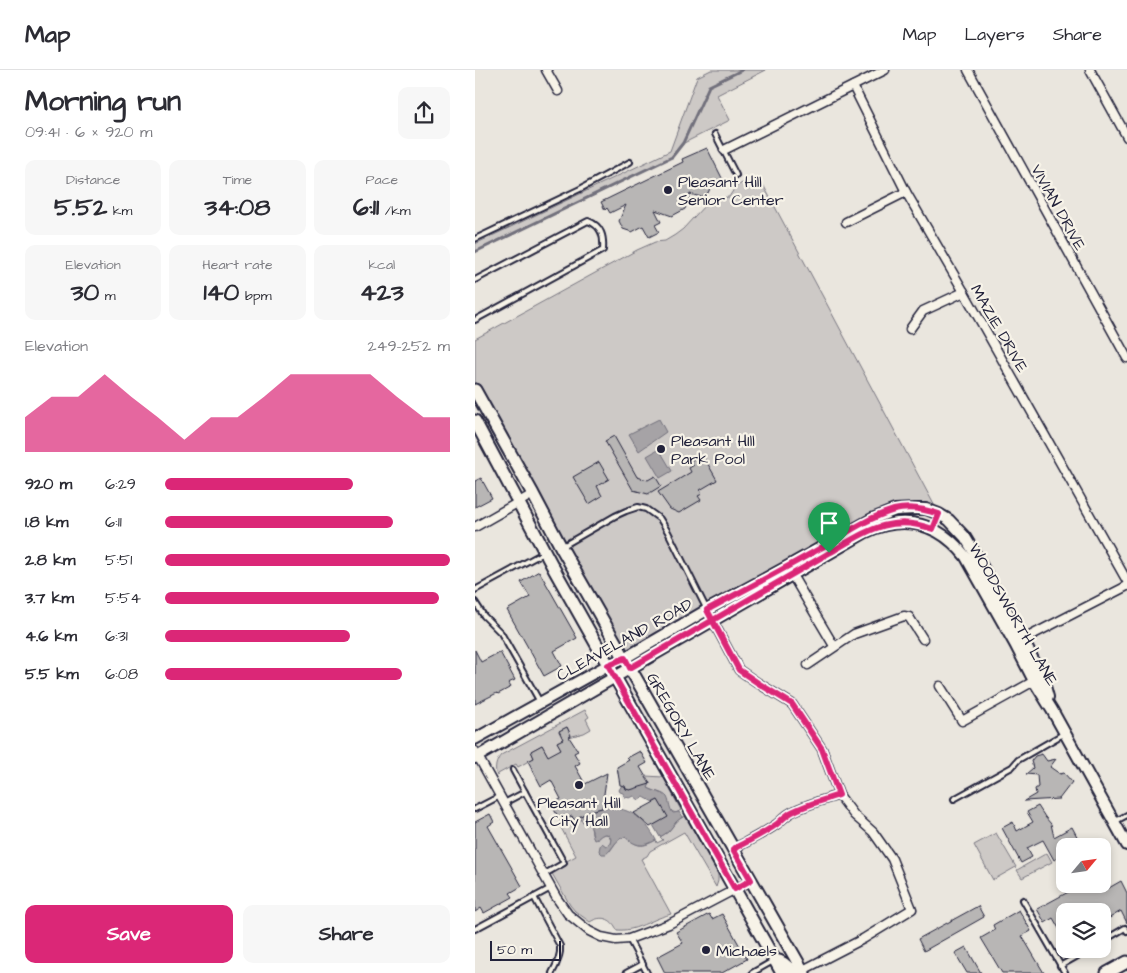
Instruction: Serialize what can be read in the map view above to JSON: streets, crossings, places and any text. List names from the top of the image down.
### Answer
{
  "streets": {
    "main road": ["GREGORY LANE"],
    "street": [
      "VIVIAN DRIVE",
      "MAZIE DRIVE",
      "WOODSWORTH LANE",
      "CLEAVELAND ROAD"
    ]
  },
  "crossings": [
    ["WOODSWORTH LANE", "CLEAVELAND ROAD"],
    ["CLEAVELAND ROAD", "GREGORY LANE"]
  ],
  "places": [
    "Pleasant Hill Senior Center",
    "Pleasant HIll Park Pool",
    "Pleasant Hill City Hall",
    "Michaels"
  ],
  "scale_bar": "50 m",
  "north": "top right",
  "page": {
    "header": "Map",
    "nav": ["Map", "Layers", "Share"],
    "heading": ["Morning run", "09:41 · 6 × 920 m"],
    "stats": [
      ["Distance", "5.52 km"],
      ["Time", "34:08"],
      ["Pace", "6:11 /km"],
      ["Elevation", "30 m"],
      ["Heart rate", "140 bpm"],
      ["kcal", "423"]
    ],
    "chart": ["Elevation", "249–252 m"],
    "list": [
      {
        "name": "920 m",
        "note": "6:29"
      },
      {
        "name": "1.8 km",
        "note": "6:11"
      },
      {
        "name": "2.8 km",
        "note": "5:51"
      },
      {
        "name": "3.7 km",
        "note": "5:54"
      },
      {
        "name": "4.6 km",
        "note": "6:31"
      },
      {
        "name": "5.5 km",
        "note": "6:08"
      }
    ],
    "buttons": ["Save", "Share"],
    "scale": "50 m"
  }
}
